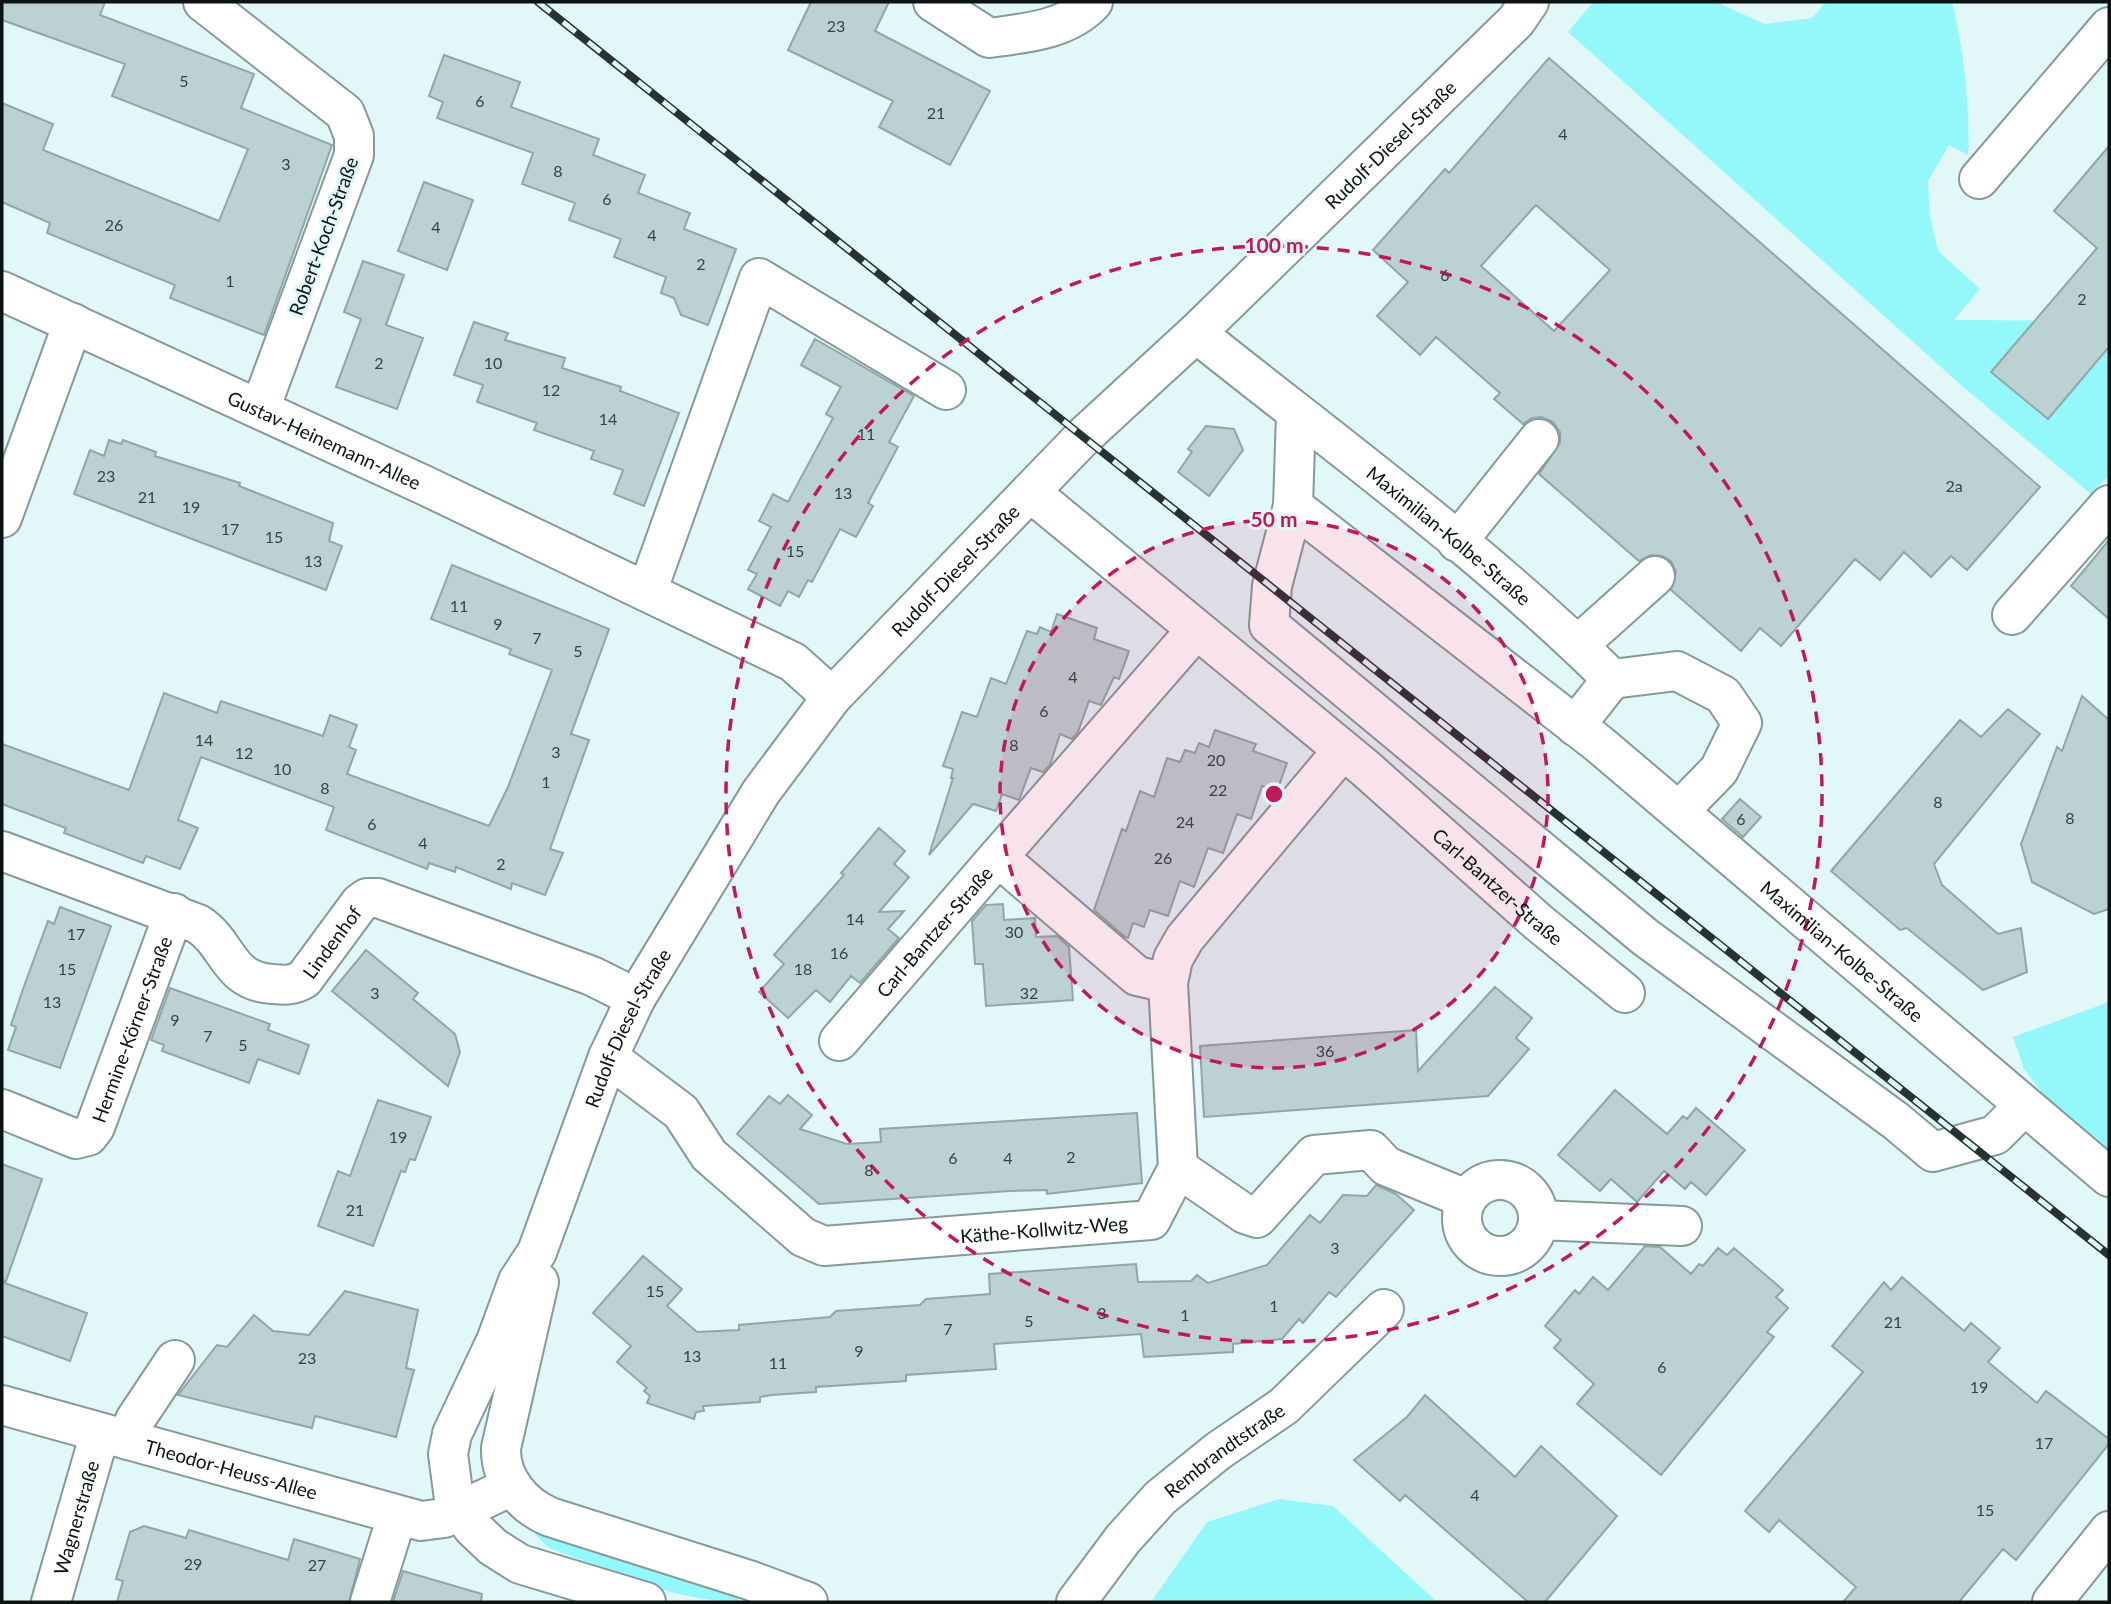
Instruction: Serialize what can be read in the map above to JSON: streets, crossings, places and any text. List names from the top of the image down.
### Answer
{
  "streets": {
    "street": [
      "Rudolf-Diesel-Straße",
      "Robert-Koch-Straße",
      "Gustav-Heinemann-Allee",
      "Maximilian-Kolbe-Straße",
      "Carl-Bantzer-Straße",
      "Lindenhof",
      "Hermine-Körner-Straße",
      "Käthe-Kollwitz-Weg",
      "Rembrandtstraße",
      "Theodor-Heuss-Allee",
      "Wagnerstraße"
    ]
  },
  "crossings": [
    ["Rudolf-Diesel-Straße", "Gustav-Heinemann-Allee"],
    ["Rudolf-Diesel-Straße", "Maximilian-Kolbe-Straße"],
    ["Rudolf-Diesel-Straße", "Carl-Bantzer-Straße"],
    ["Rudolf-Diesel-Straße", "Lindenhof"],
    ["Rudolf-Diesel-Straße", "Käthe-Kollwitz-Weg"],
    ["Rudolf-Diesel-Straße", "Theodor-Heuss-Allee"],
    ["Robert-Koch-Straße", "Gustav-Heinemann-Allee"],
    ["Lindenhof", "Hermine-Körner-Straße"],
    ["Theodor-Heuss-Allee", "Wagnerstraße"]
  ],
  "house_numbers": [
    "23",
    "5",
    "6",
    "21",
    "4",
    "3",
    "8",
    "6",
    "26",
    "4",
    "4",
    "2",
    "6",
    "1",
    "2",
    "2",
    "10",
    "12",
    "14",
    "11",
    "23",
    "2a",
    "13",
    "21",
    "19",
    "17",
    "15",
    "15",
    "13",
    "11",
    "9",
    "7",
    "5",
    "4",
    "6",
    "14",
    "8",
    "3",
    "12",
    "20",
    "10",
    "1",
    "8",
    "22",
    "8",
    "8",
    "6",
    "24",
    "6",
    "4",
    "26",
    "2",
    "14",
    "30",
    "17",
    "16",
    "15",
    "18",
    "3",
    "32",
    "13",
    "9",
    "7",
    "5",
    "36",
    "19",
    "2",
    "6",
    "4",
    "8",
    "21",
    "3",
    "15",
    "1",
    "3",
    "1",
    "5",
    "21",
    "7",
    "9",
    "13",
    "23",
    "11",
    "6",
    "19",
    "17",
    "4",
    "15",
    "29",
    "27"
  ],
  "rings": ["100 m", "50 m"]
}
